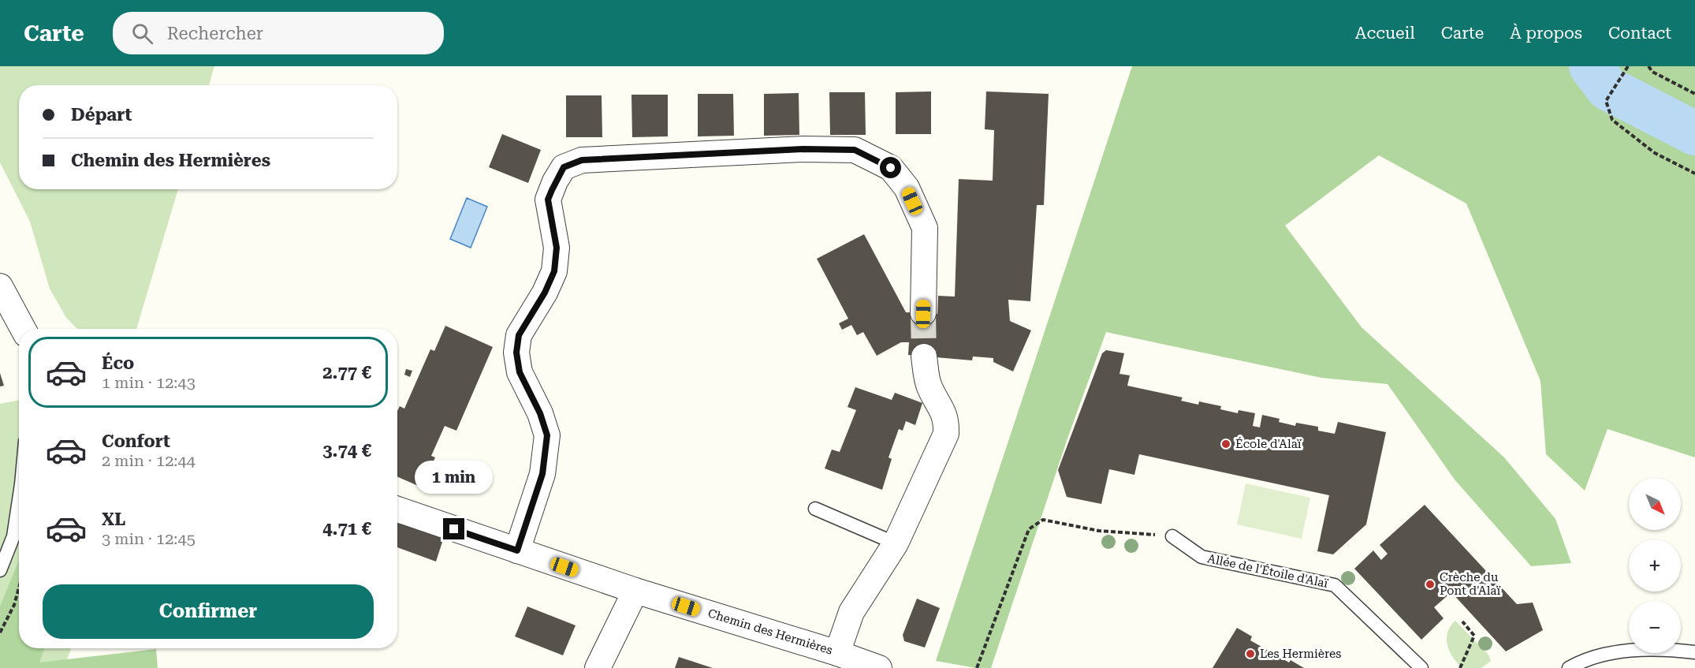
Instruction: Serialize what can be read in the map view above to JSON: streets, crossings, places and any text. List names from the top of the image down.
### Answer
{
  "streets": {
    "street": ["Chemin des Hermières"],
    "lane": ["Allée de l'Étoile d'Alaï"]
  },
  "places": ["École d'Alaï", "Crèche du Pont d'Alaï", "Les Hermières"],
  "north": "bottom right",
  "page": {
    "header": "Carte",
    "search": "Rechercher",
    "nav": [
      "Accueil",
      "Carte",
      "À propos",
      "Contact"
    ],
    "banner": ["Départ", "Chemin des Hermières"],
    "list": [
      {
        "name": "Éco",
        "note": "1 min · 12:43",
        "value": "2.77 €"
      },
      {
        "name": "Confort",
        "note": "2 min · 12:44",
        "value": "3.74 €"
      },
      {
        "name": "XL",
        "note": "3 min · 12:45",
        "value": "4.71 €"
      }
    ],
    "bubble": "1 min",
    "map_buttons": ["+", "−"],
    "buttons": "Confirmer"
  }
}
